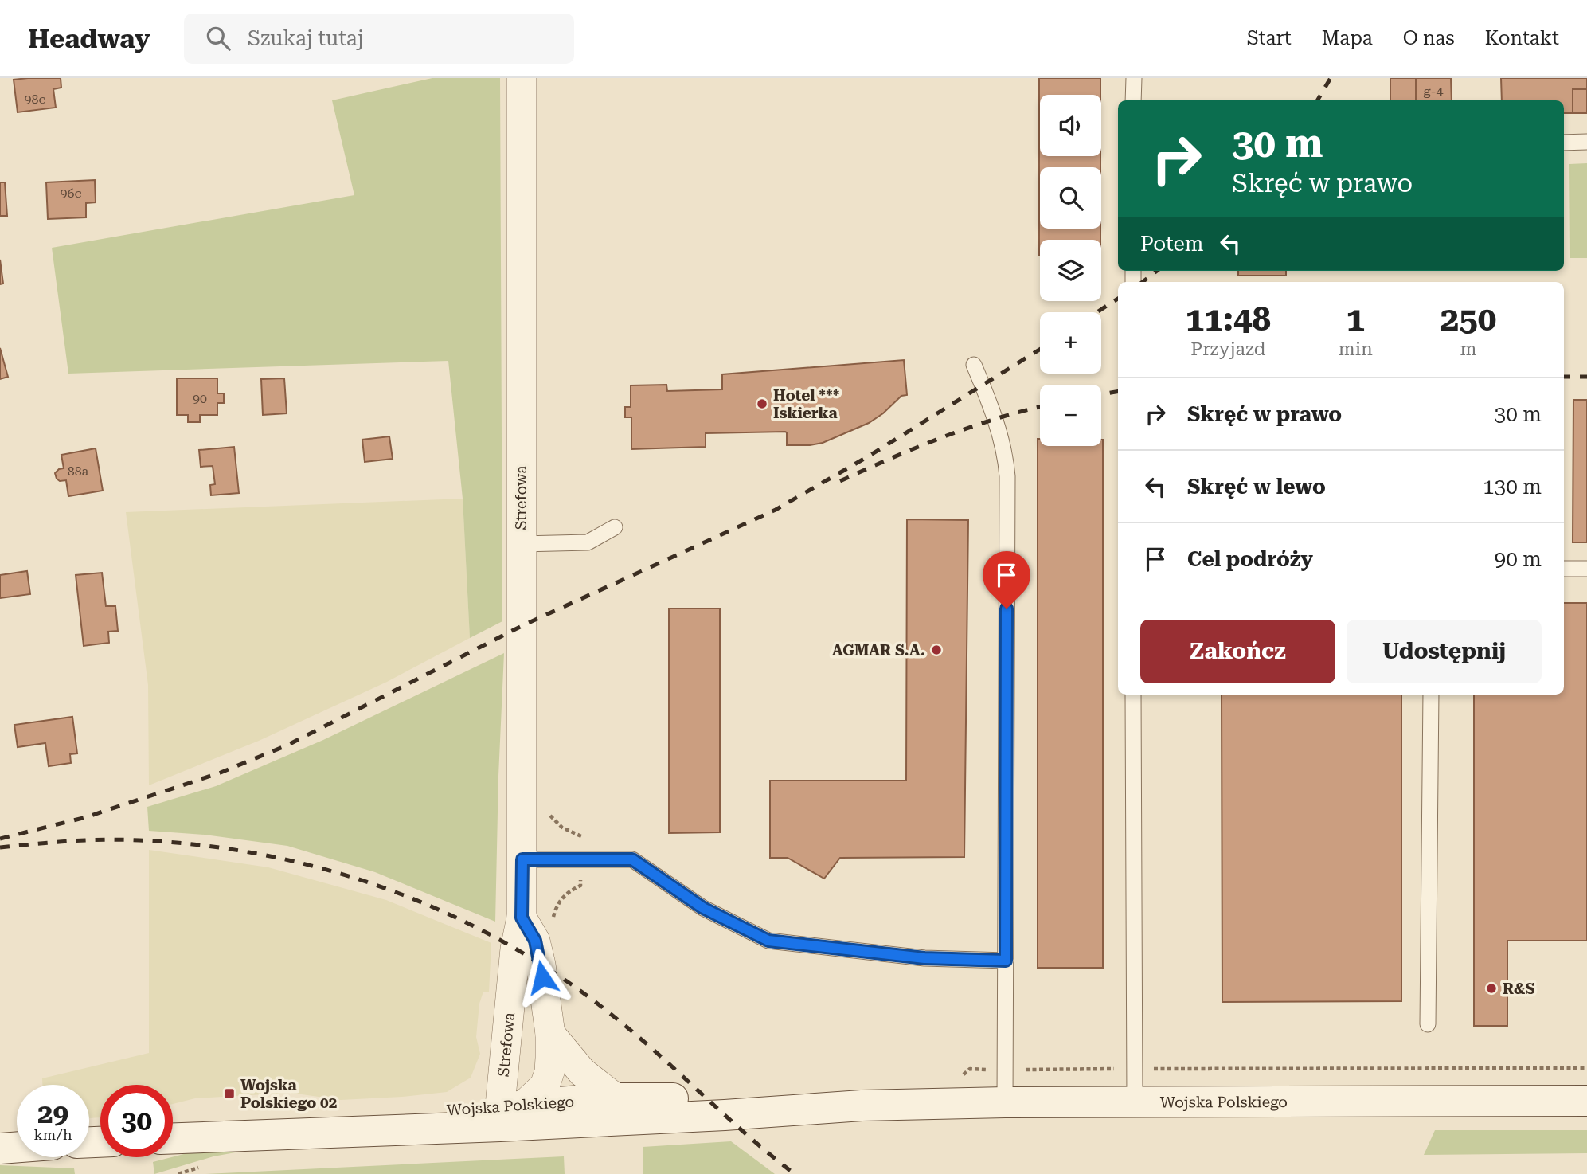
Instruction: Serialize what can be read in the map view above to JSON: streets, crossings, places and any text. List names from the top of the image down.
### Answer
{
  "streets": {
    "street": ["Strefowa", "Wojska Polskiego"]
  },
  "crossings": [
    ["Strefowa", "Wojska Polskiego"]
  ],
  "places": {
    "other": ["Hotel *** Iskierka", "AGMAR S.A.", "R&S"],
    "transit": ["Wojska Polskiego 02"]
  },
  "house_numbers": [
    "g-4",
    "98c",
    "96c",
    "90",
    "88a"
  ],
  "page": {
    "header": "Headway",
    "search": "Szukaj tutaj",
    "nav": [
      "Start",
      "Mapa",
      "O nas",
      "Kontakt"
    ],
    "map_buttons": ["+", "−"],
    "turn": ["30 m", "Skręć w prawo"],
    "then": "Potem",
    "eta": [
      "11:48",
      "Przyjazd",
      "1",
      "min",
      "250",
      "m"
    ],
    "list": [
      {
        "name": "Skręć w prawo",
        "value": "30 m"
      },
      {
        "name": "Skręć w lewo",
        "value": "130 m"
      },
      {
        "name": "Cel podróży",
        "value": "90 m"
      }
    ],
    "buttons": ["Zakończ", "Udostępnij"],
    "speed": "29 km/h",
    "limit": "30"
  }
}
